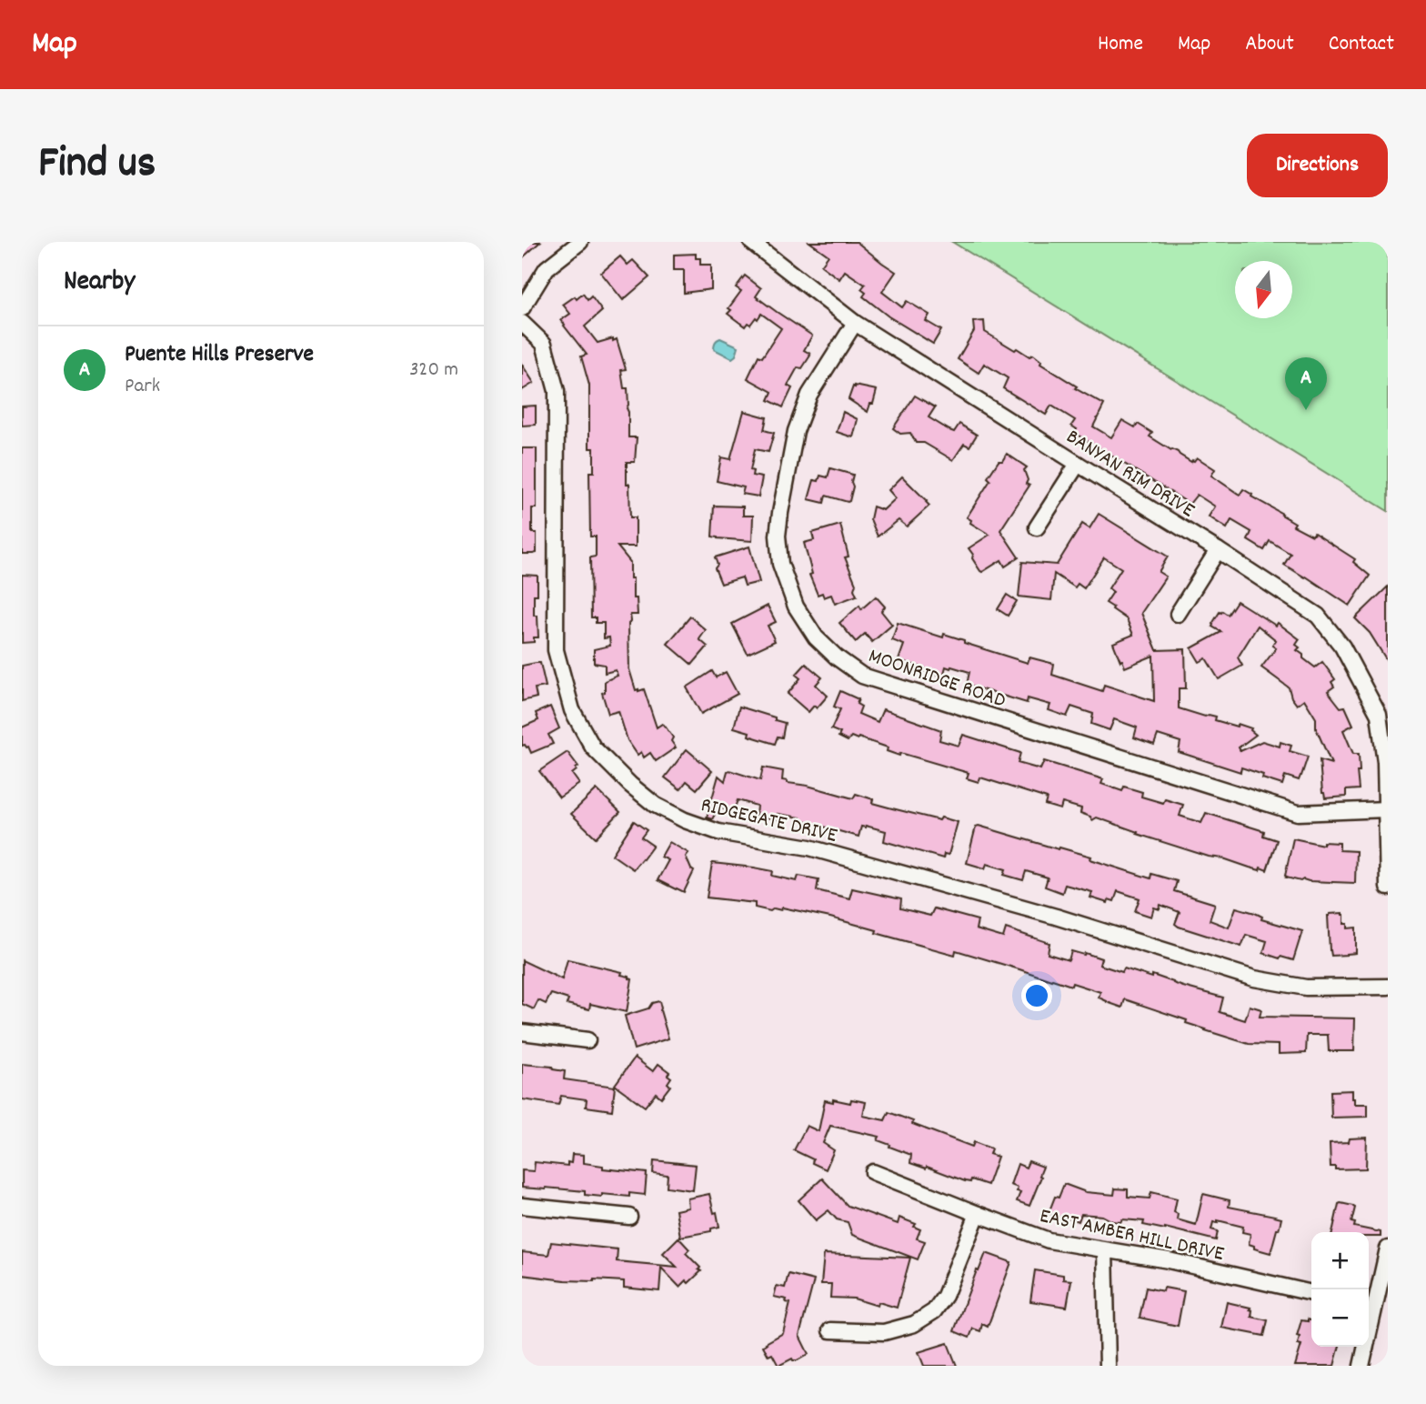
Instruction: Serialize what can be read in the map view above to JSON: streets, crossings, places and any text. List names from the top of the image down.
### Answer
{
  "streets": {
    "street": [
      "BANYAN RIM DRIVE",
      "MOONRIDGE ROAD",
      "RIDGEGATE DRIVE",
      "EAST AMBER HILL DRIVE"
    ]
  },
  "crossings": [
    ["BANYAN RIM DRIVE", "MOONRIDGE ROAD"]
  ],
  "north": "bottom",
  "page": {
    "header": "Map",
    "nav": [
      "Home",
      "Map",
      "About",
      "Contact"
    ],
    "title": "Find us",
    "buttons": "Directions",
    "heading": "Nearby",
    "list": [
      {
        "mark": "A",
        "name": "Puente Hills Preserve",
        "note": "Park",
        "value": "320 m"
      }
    ],
    "pins": "A",
    "map_buttons": ["+", "−"]
  }
}
